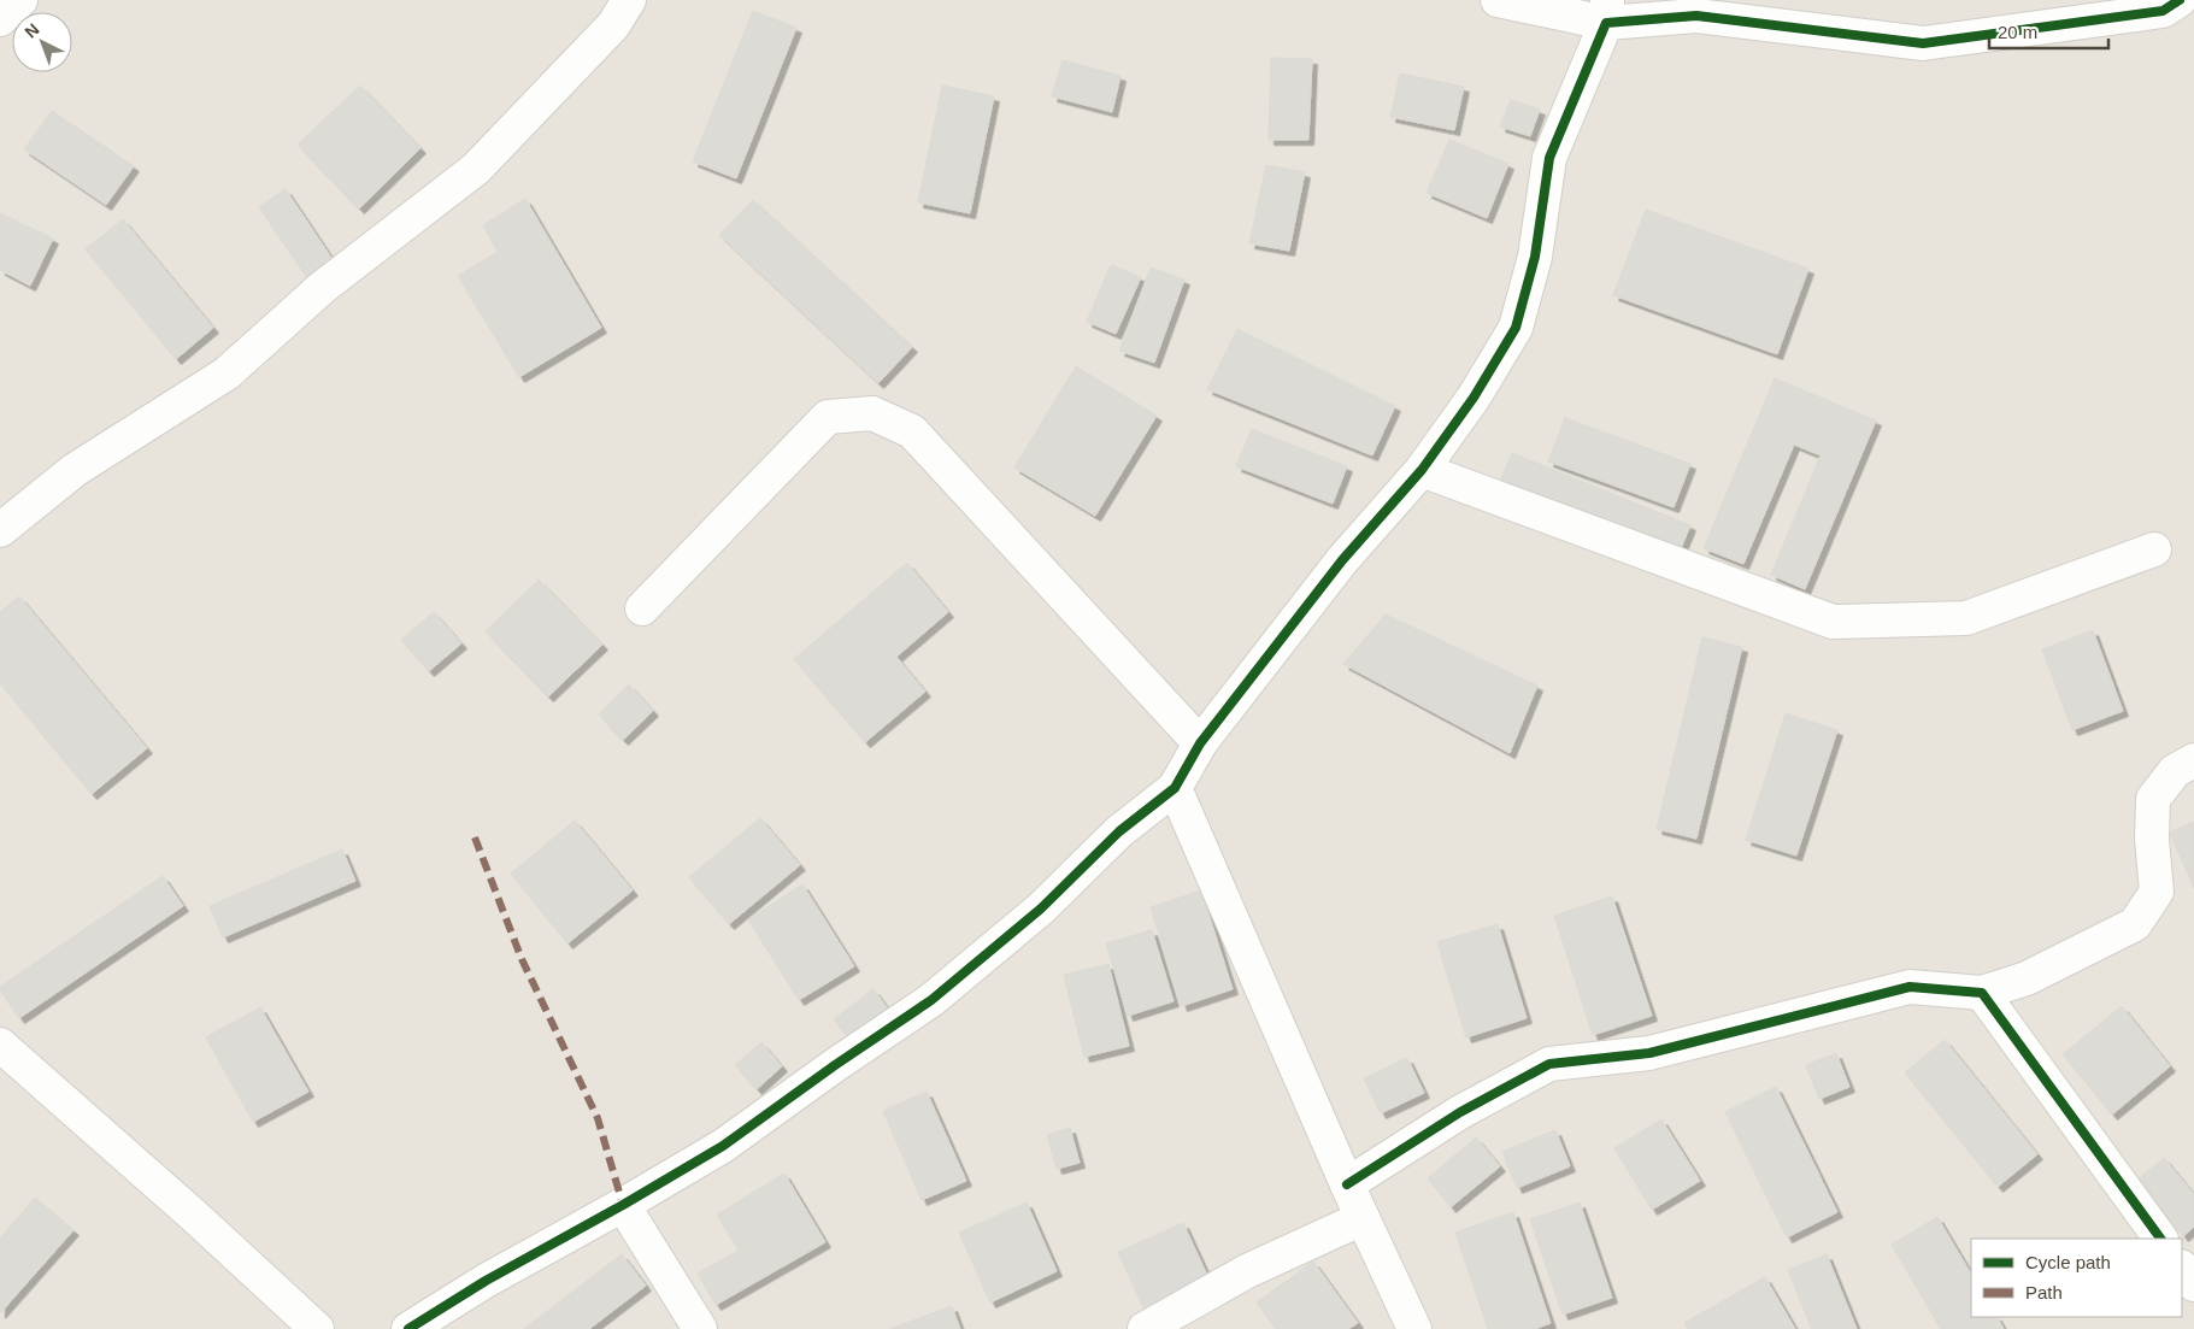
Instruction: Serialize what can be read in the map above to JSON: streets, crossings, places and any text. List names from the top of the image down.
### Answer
{
  "legend": ["Cycle path", "Path"],
  "scale_bar": "20 m",
  "north": "top left"
}
